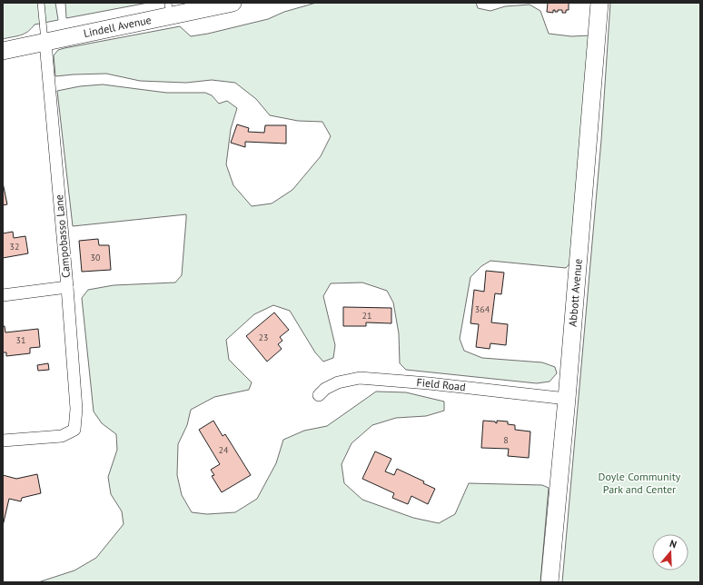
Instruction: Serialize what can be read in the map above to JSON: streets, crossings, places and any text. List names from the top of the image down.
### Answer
{
  "streets": {
    "street": [
      "Lindell Avenue",
      "Campobasso Lane",
      "Abbott Avenue",
      "Field Road"
    ]
  },
  "crossings": [
    ["Lindell Avenue", "Campobasso Lane"],
    ["Abbott Avenue", "Field Road"]
  ],
  "parks": ["Doyle Community Park and Center"],
  "house_numbers": [
    "32",
    "30",
    "364",
    "21",
    "23",
    "31",
    "8",
    "24"
  ],
  "north": "top"
}
